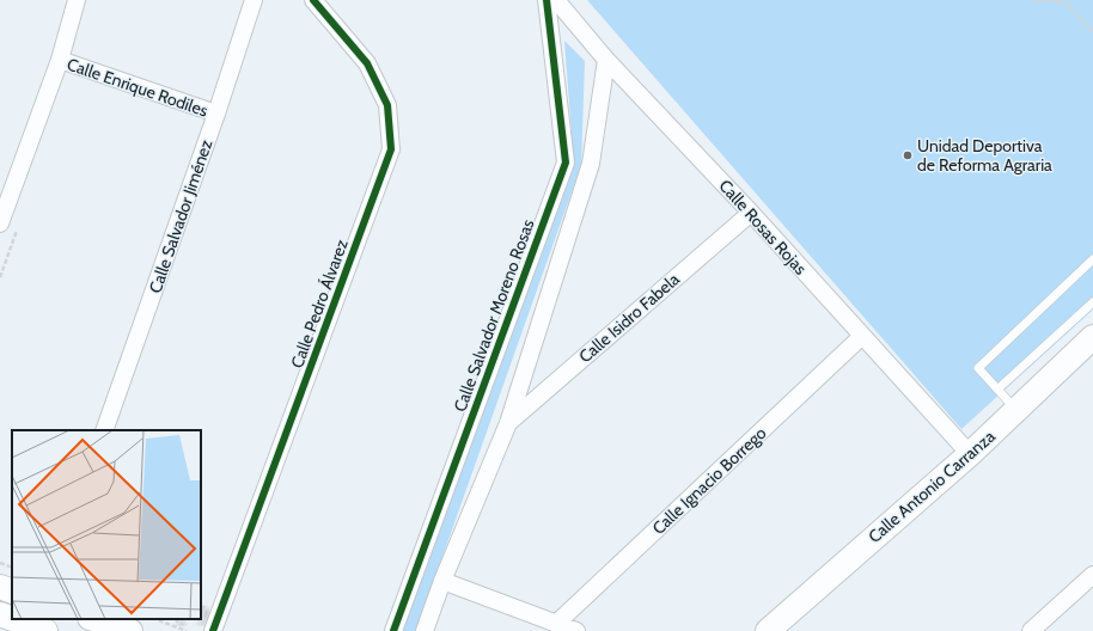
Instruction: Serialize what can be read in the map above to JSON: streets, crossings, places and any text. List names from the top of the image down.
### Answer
{
  "streets": {
    "street": [
      "Calle Enrique Rodiles",
      "Calle Salvador Jiménez",
      "Calle Rosas Rojas",
      "Calle Pedro Álvarez",
      "Calle Salvador Moreno Rosas",
      "Calle Isidro Fabela",
      "Calle Ignacio Borrego",
      "Calle Antonio Carranza"
    ]
  },
  "crossings": [
    ["Calle Enrique Rodiles", "Calle Salvador Jiménez"],
    ["Calle Rosas Rojas", "Calle Isidro Fabela"],
    ["Calle Rosas Rojas", "Calle Ignacio Borrego"],
    ["Calle Rosas Rojas", "Calle Antonio Carranza"]
  ],
  "places": ["Unidad Deportiva de Reforma Agraria"]
}
